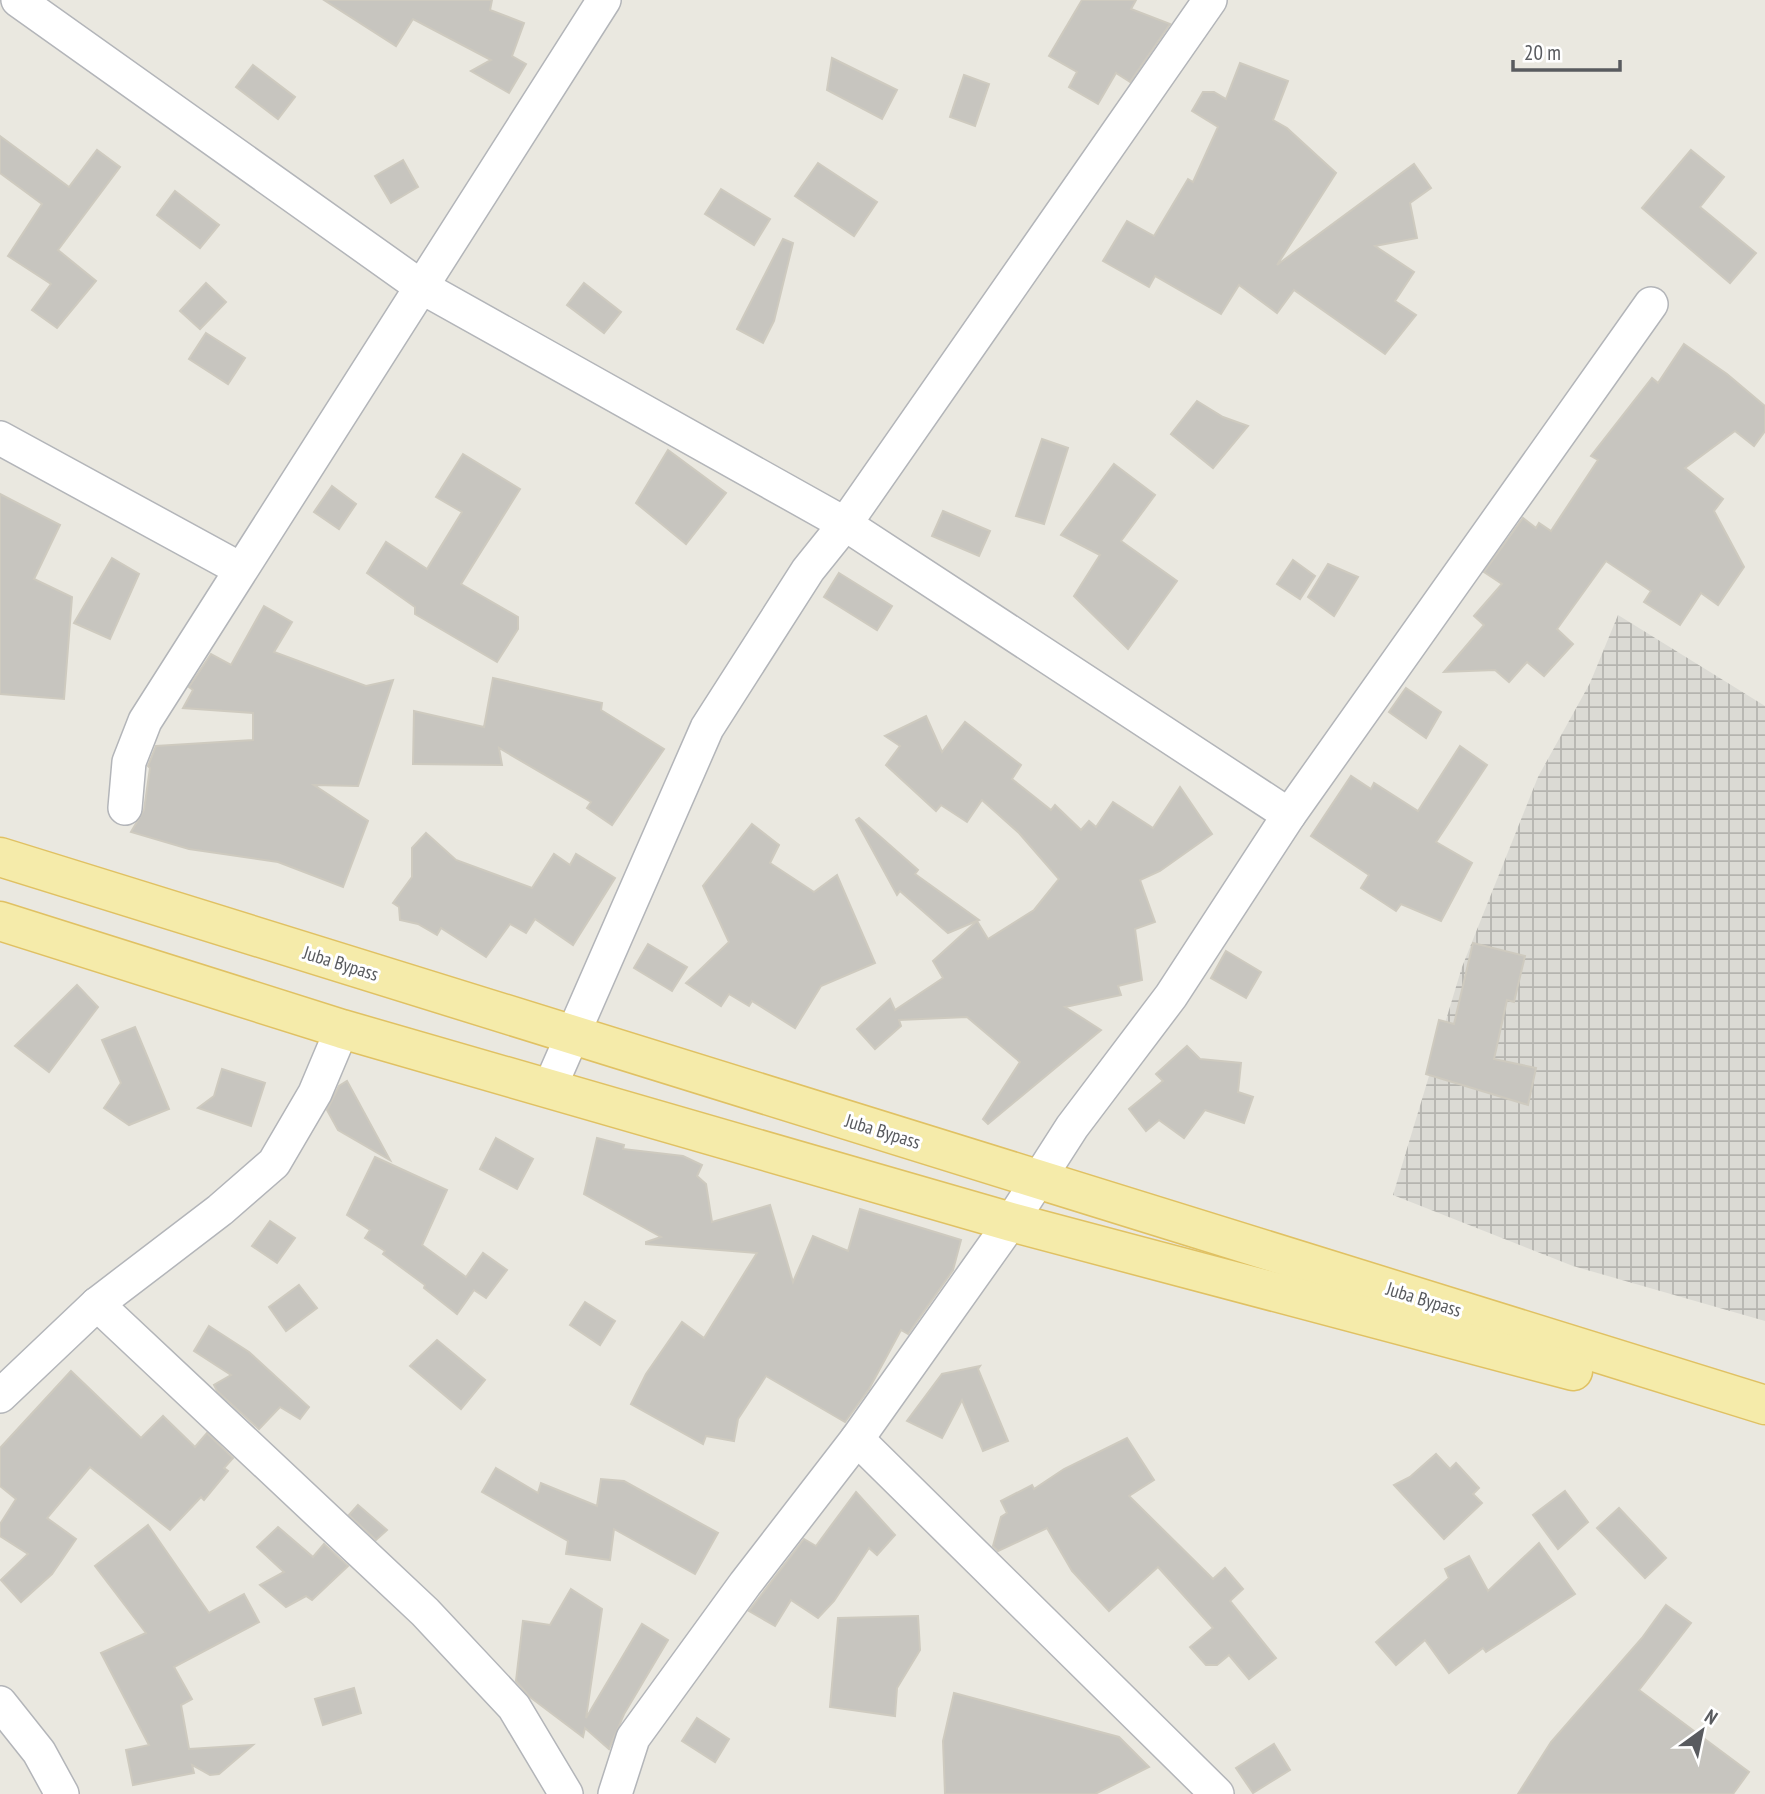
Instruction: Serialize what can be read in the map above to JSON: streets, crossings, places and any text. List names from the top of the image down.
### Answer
{
  "streets": {
    "main road": ["Juba Bypass"]
  },
  "scale_bar": "20 m",
  "north": "top right"
}
